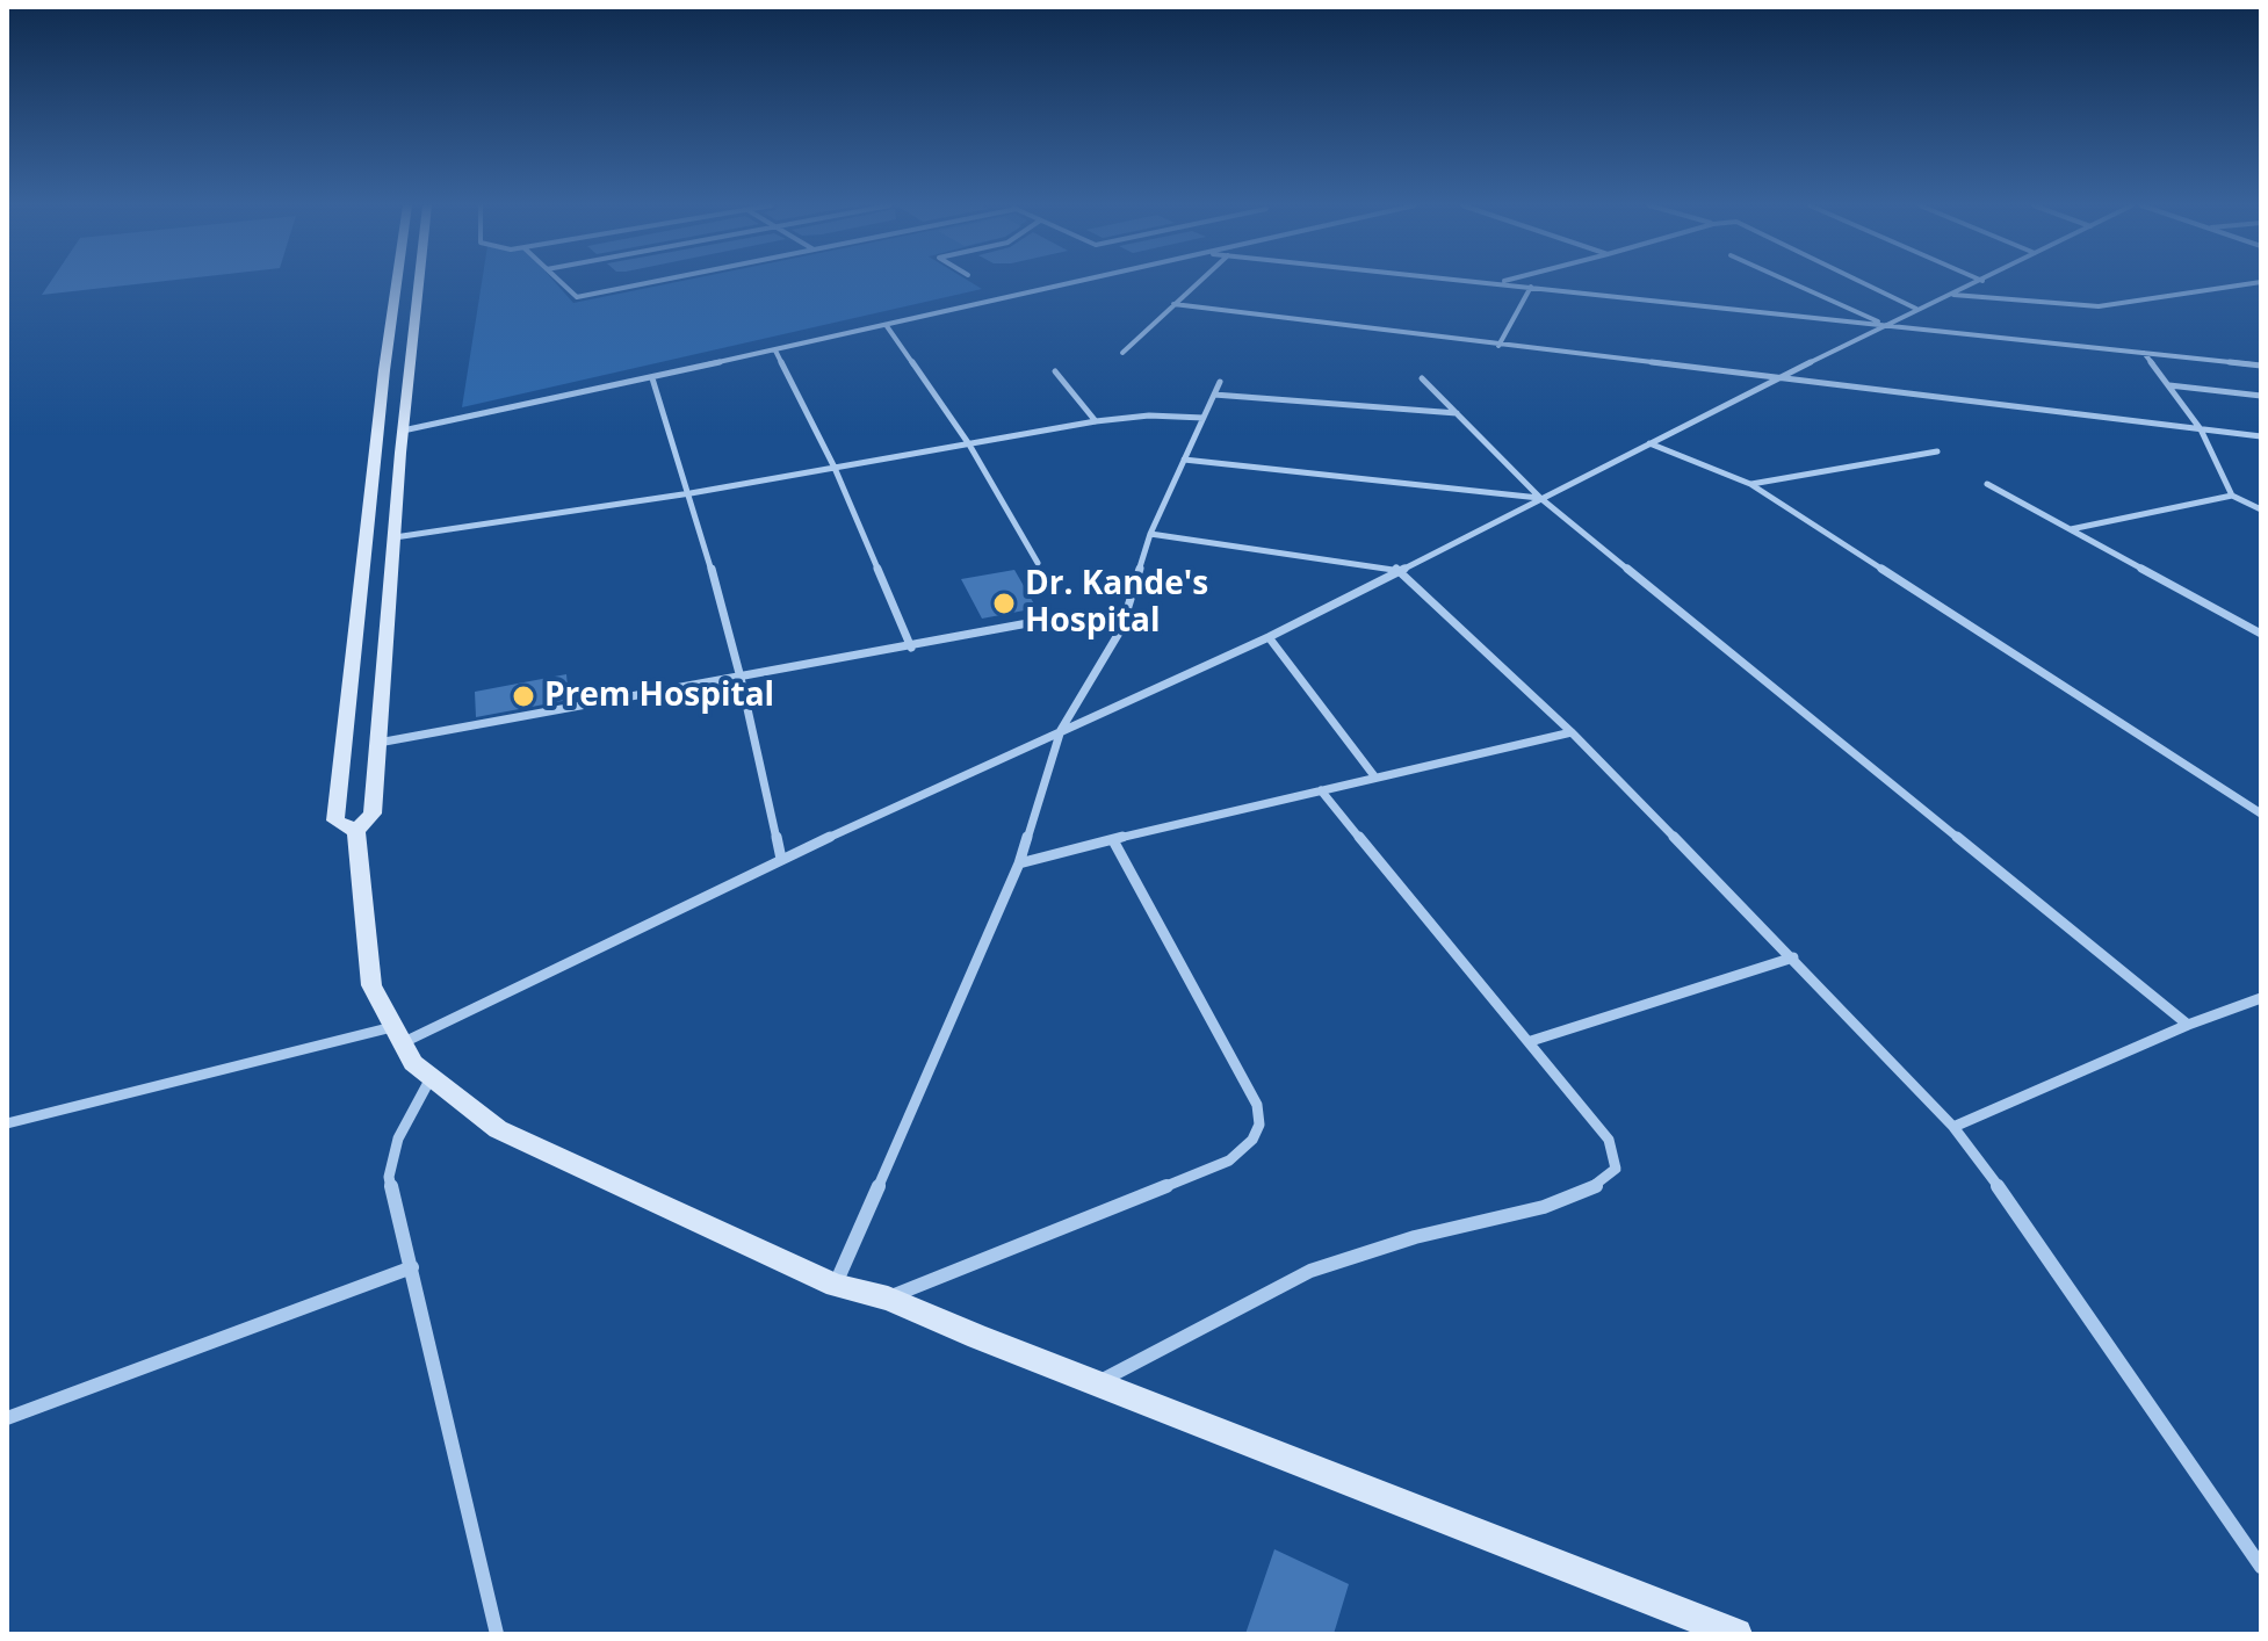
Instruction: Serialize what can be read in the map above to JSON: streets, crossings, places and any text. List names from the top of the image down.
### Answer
{
  "places": ["Dr. Kande's Hospital", "Prem Hospital"]
}
